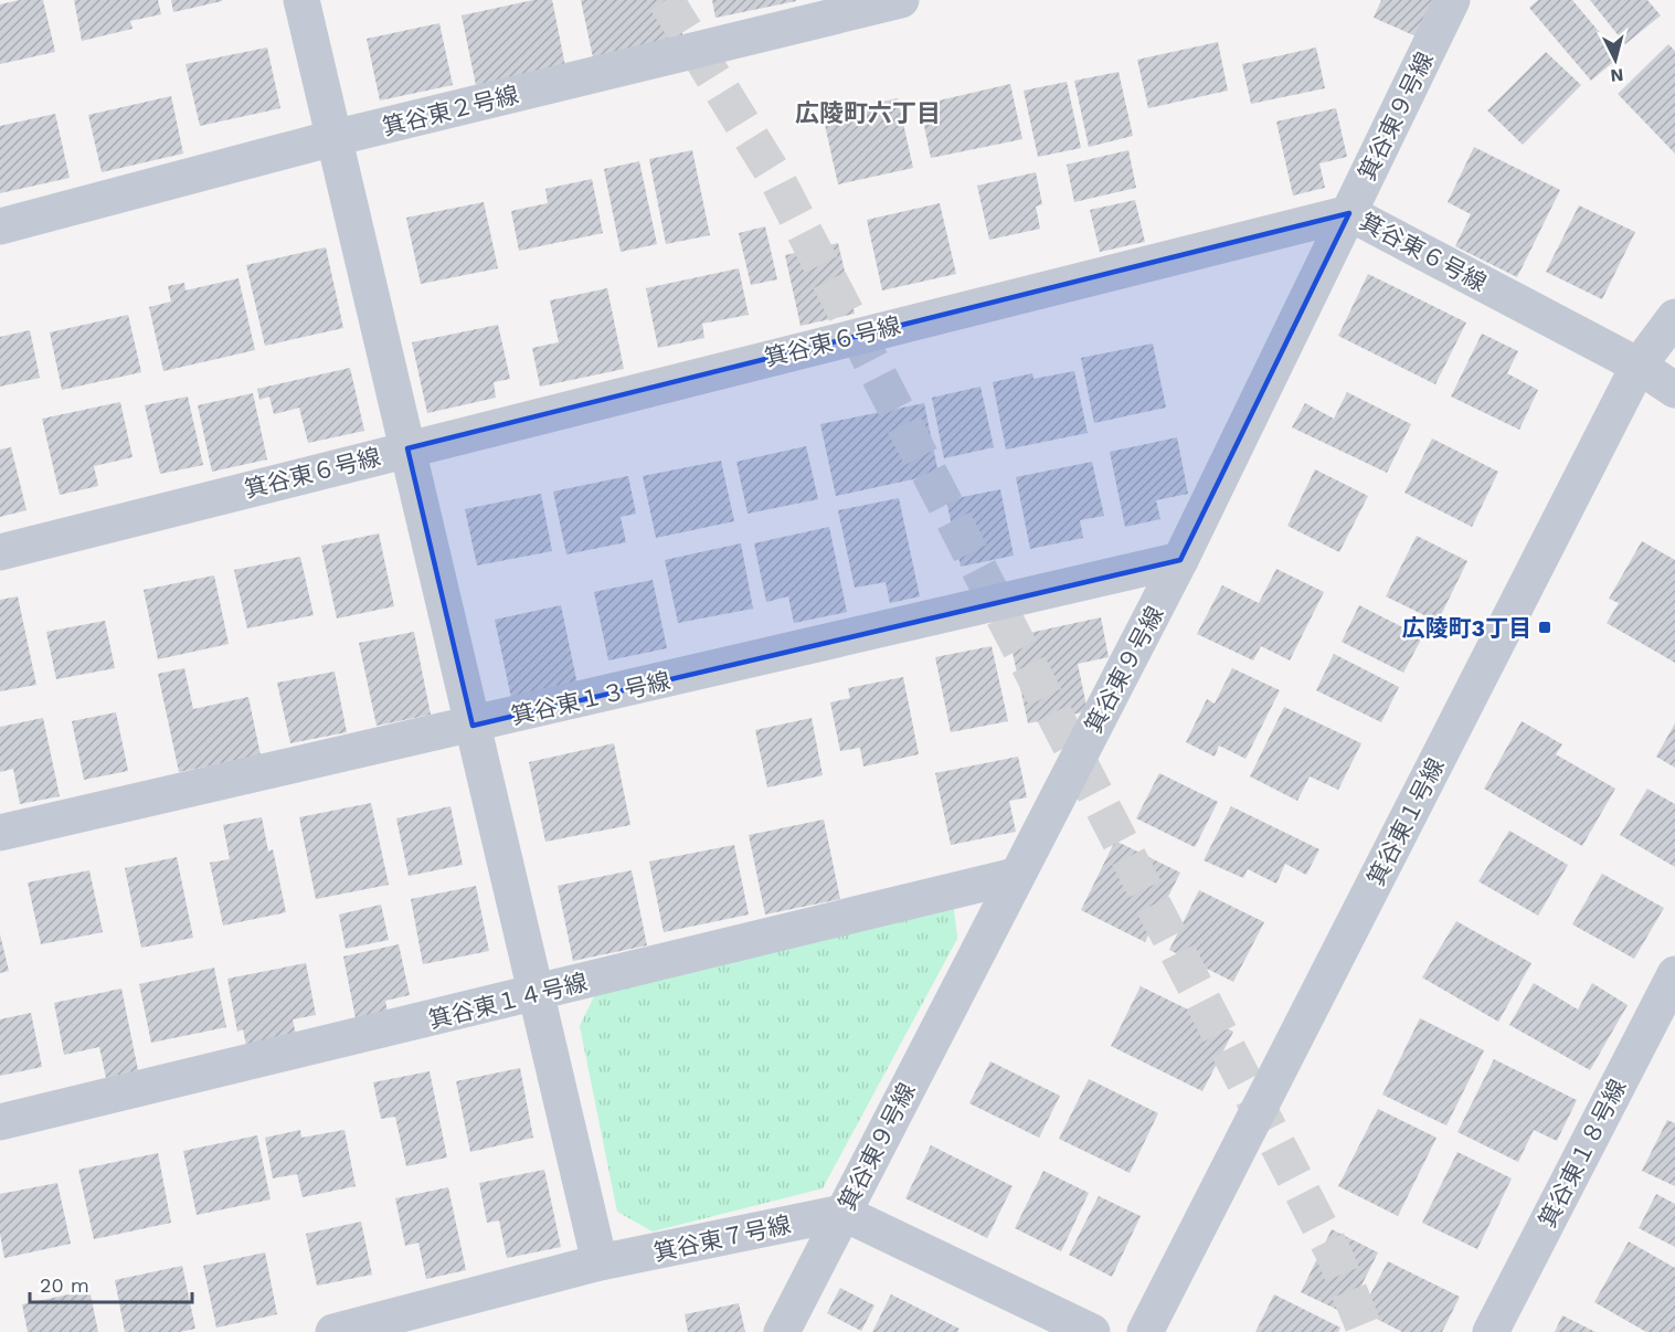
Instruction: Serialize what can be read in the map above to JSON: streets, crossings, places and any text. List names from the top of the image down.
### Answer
{
  "streets": {
    "street": [
      "箕谷東２号線",
      "箕谷東９号線",
      "箕谷東６号線",
      "箕谷東１３号線",
      "箕谷東１号線",
      "箕谷東１４号線",
      "箕谷東１８号線",
      "箕谷東７号線"
    ]
  },
  "crossings": [
    ["箕谷東９号線", "箕谷東６号線"],
    ["箕谷東９号線", "箕谷東１３号線"],
    ["箕谷東９号線", "箕谷東１４号線"],
    ["箕谷東９号線", "箕谷東７号線"],
    ["箕谷東６号線", "箕谷東１号線"]
  ],
  "districts": ["広陵町六丁目"],
  "places": {
    "transit": ["広陵町3丁目"]
  },
  "scale_bar": "20 m",
  "north": "bottom"
}
